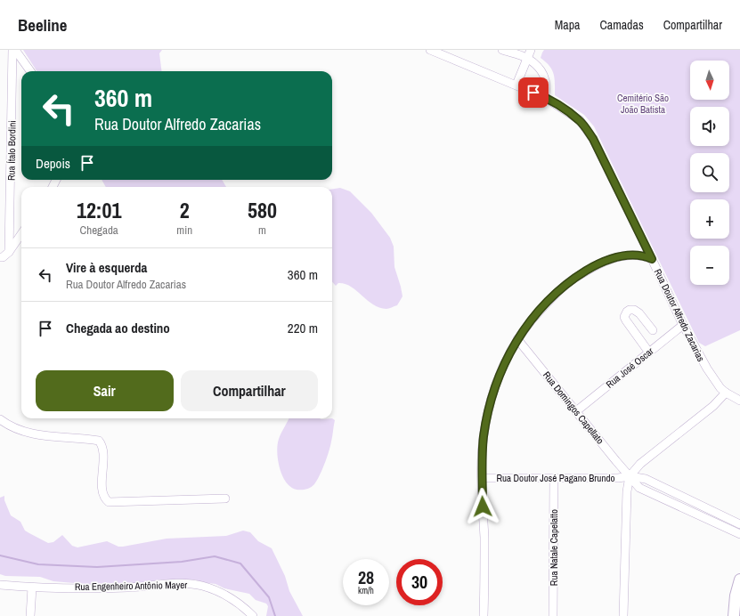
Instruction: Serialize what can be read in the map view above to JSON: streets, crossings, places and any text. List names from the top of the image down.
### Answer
{
  "streets": {
    "street": [
      "Rua Ítalo Bordini",
      "Rua Doutor Alfredo Zacarias",
      "Rua José Oscar",
      "Rua Domingos Capellato",
      "Rua Doutor José Pagano Brundo",
      "Rua Natale Capelatto",
      "Rua Engenheiro Antônio Mayer"
    ]
  },
  "crossings": [
    ["Rua Doutor Alfredo Zacarias", "Rua José Oscar"],
    ["Rua José Oscar", "Rua Domingos Capellato"],
    ["Rua Domingos Capellato", "Rua Doutor José Pagano Brundo"],
    ["Rua Doutor José Pagano Brundo", "Rua Natale Capelatto"]
  ],
  "parks": ["Cemitério São João Batista"],
  "north": "bottom",
  "page": {
    "header": "Beeline",
    "nav": ["Mapa", "Camadas", "Compartilhar"],
    "map_buttons": ["+", "−"],
    "turn": ["360 m", "Rua Doutor Alfredo Zacarias"],
    "then": "Depois",
    "eta": [
      "12:01",
      "Chegada",
      "2",
      "min",
      "580",
      "m"
    ],
    "list": [
      {
        "name": "Vire à esquerda",
        "note": "Rua Doutor Alfredo Zacarias",
        "value": "360 m"
      },
      {
        "name": "Chegada ao destino",
        "value": "220 m"
      }
    ],
    "buttons": ["Sair", "Compartilhar"],
    "speed": "28 km/h",
    "limit": "30"
  }
}
